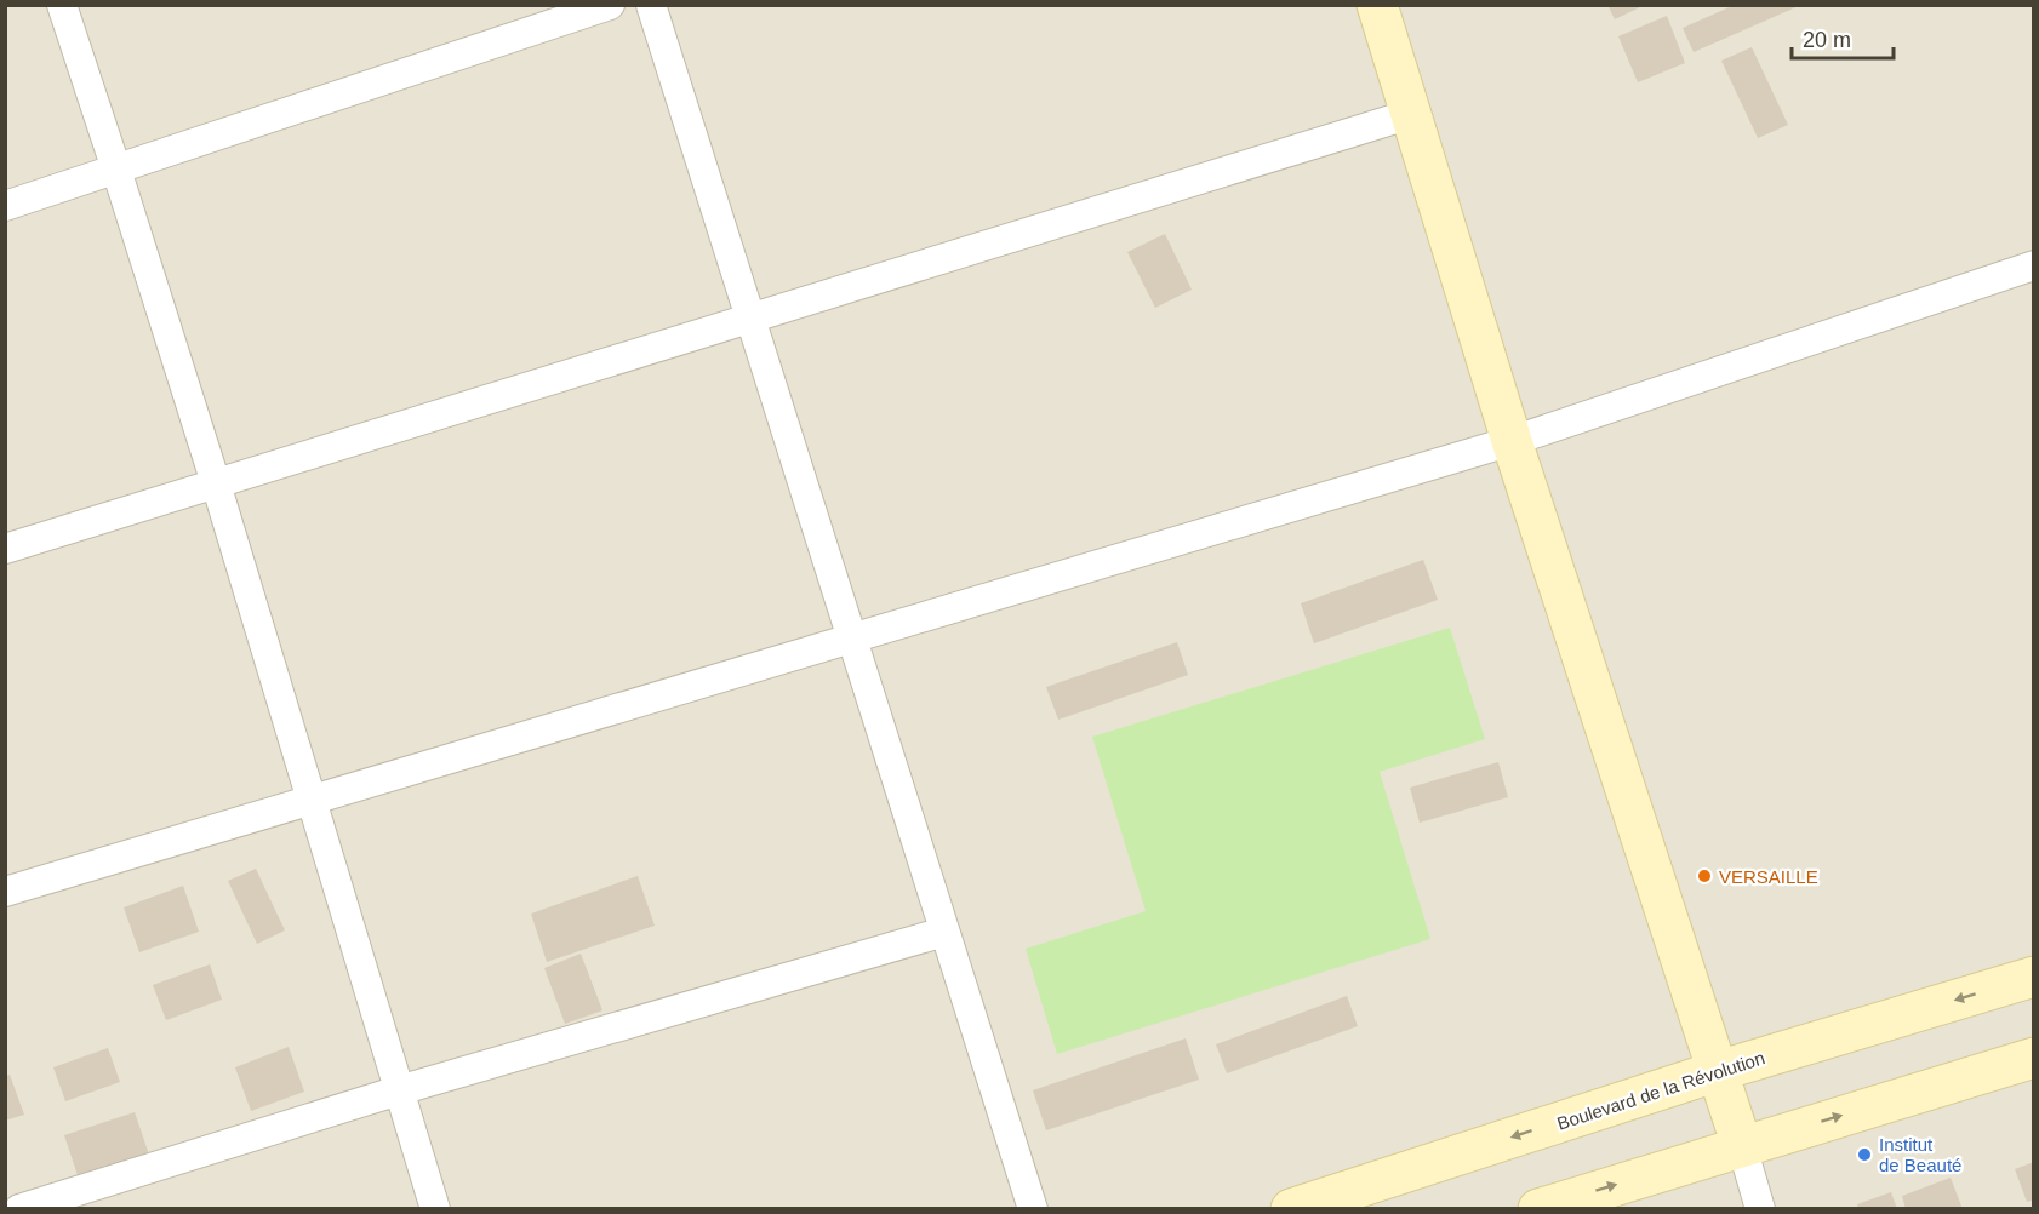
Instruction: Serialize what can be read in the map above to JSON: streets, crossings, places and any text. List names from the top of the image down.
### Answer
{
  "streets": {
    "main road": ["Boulevard de la Révolution"]
  },
  "places": ["VERSAILLE", "Institut de Beauté"],
  "scale_bar": "20 m"
}
